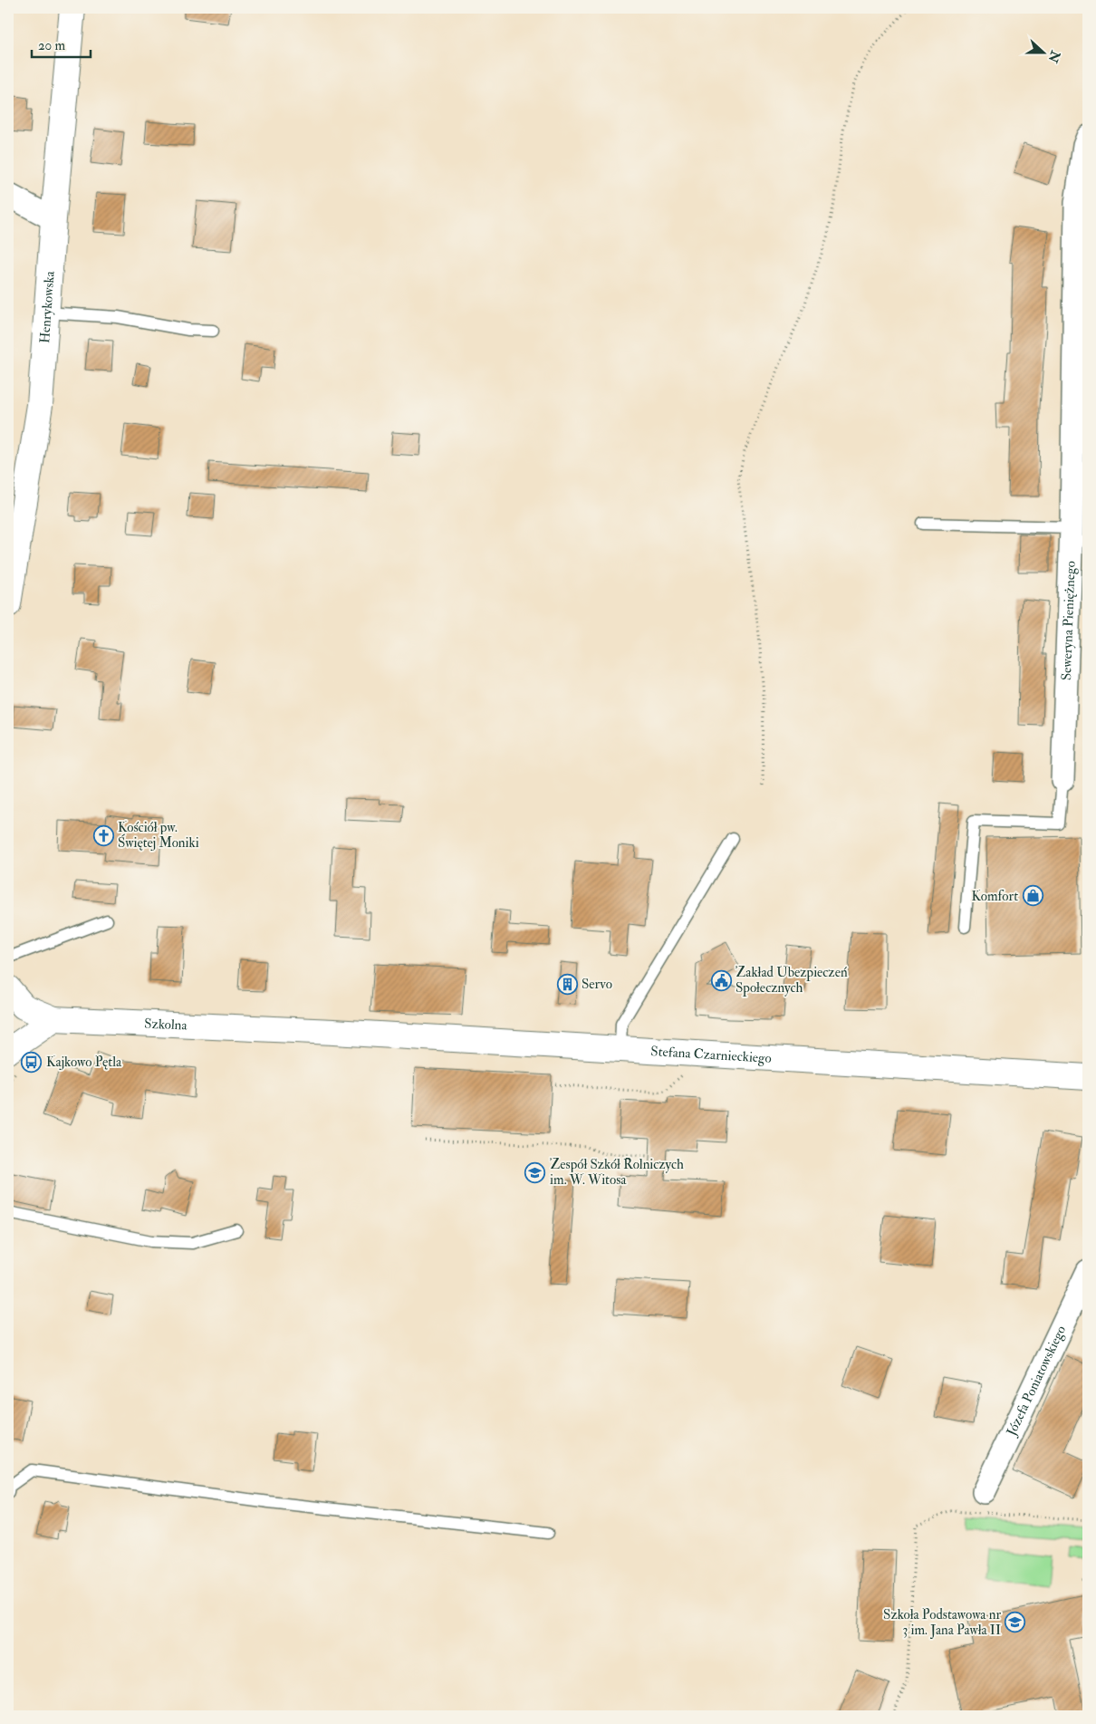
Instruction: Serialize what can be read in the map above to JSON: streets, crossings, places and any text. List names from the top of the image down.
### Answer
{
  "streets": {
    "street": [
      "Henrykowska",
      "Seweryna Pieniężnego",
      "Szkolna",
      "Stefana Czarnieckiego",
      "Józefa Poniatowskiego"
    ]
  },
  "crossings": [
    ["Szkolna", "Stefana Czarnieckiego"]
  ],
  "places": {
    "church": ["Kościół pw. Świętej Moniki"],
    "shop": ["Komfort"],
    "public building": ["Zakład Ubezpieczeń Społecznych"],
    "building": ["Servo"],
    "bus stop": ["Kajkowo Pętla"],
    "school or university": ["Zespół Szkół Rolniczych im. W. Witosa", "Szkoła Podstawowa nr 3 im. Jana Pawła II"]
  },
  "scale_bar": "20 m",
  "north": "right"
}
